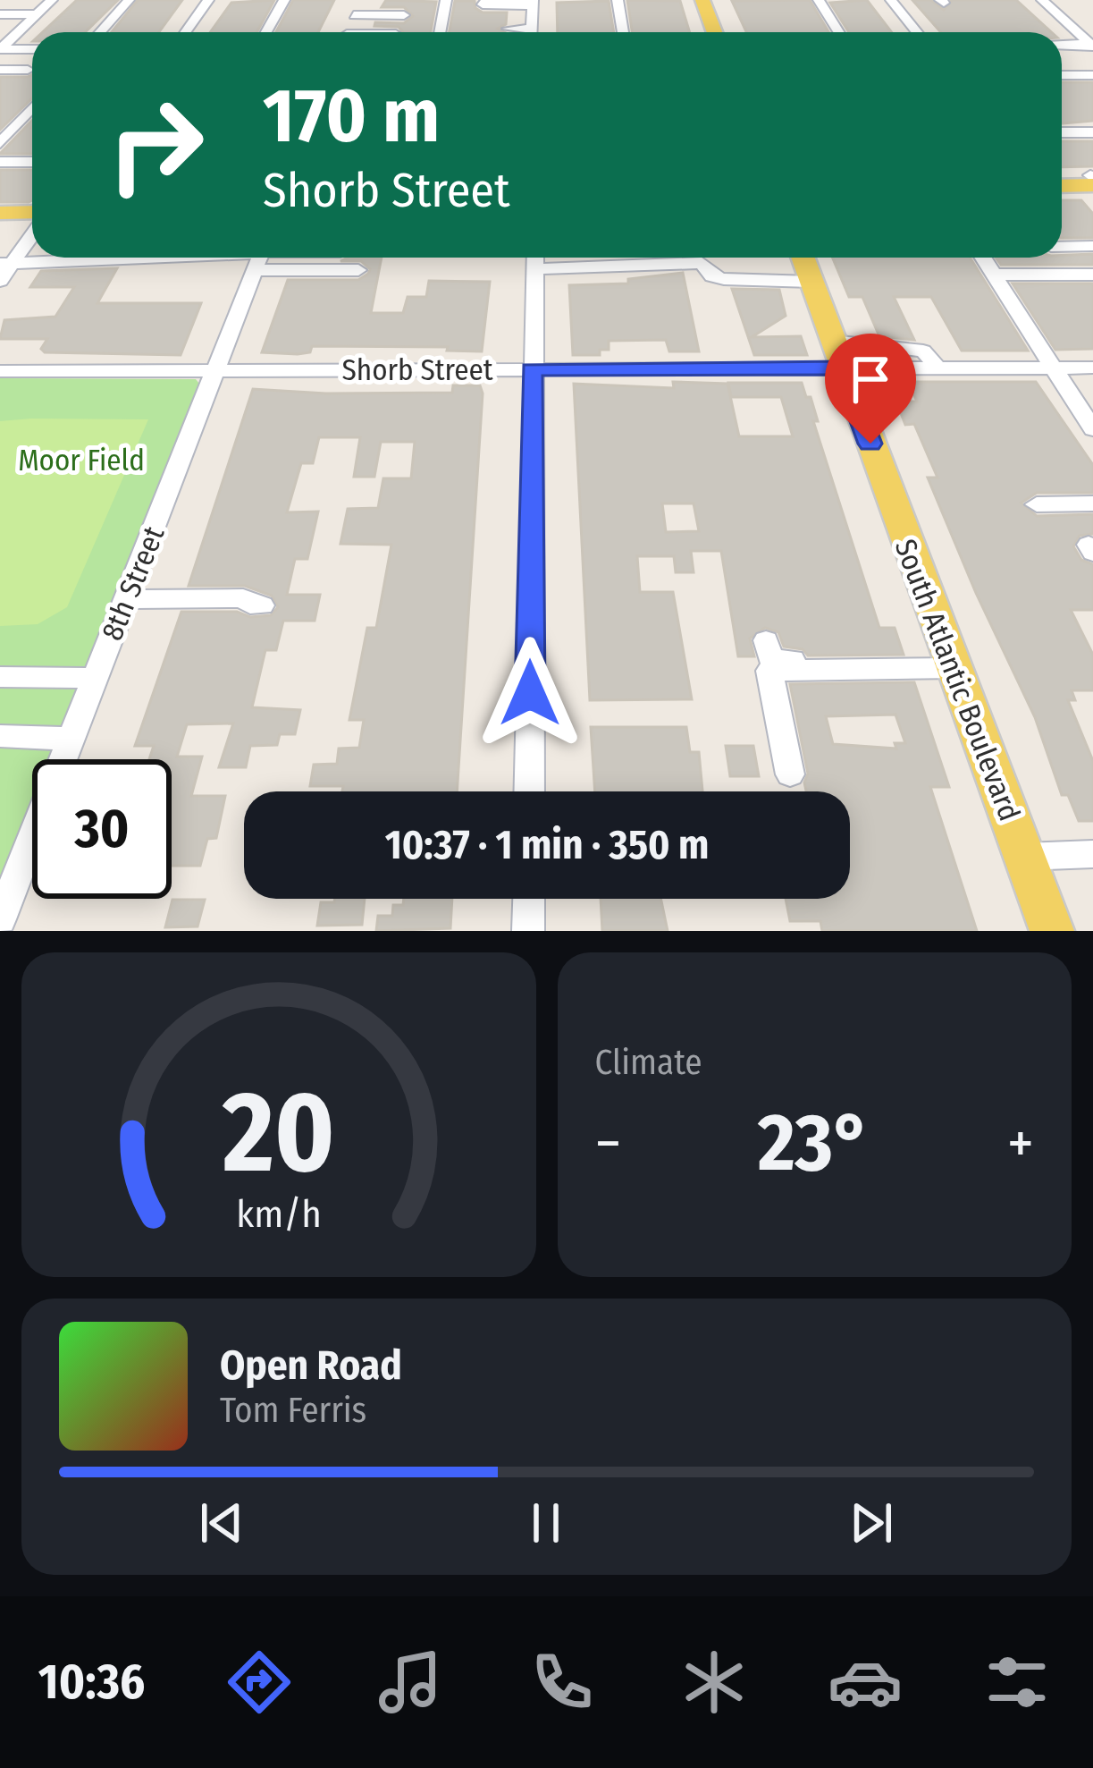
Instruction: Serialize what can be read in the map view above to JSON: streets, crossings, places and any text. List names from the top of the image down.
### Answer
{
  "streets": {
    "main road": ["South Atlantic Boulevard"],
    "street": ["Shorb Street", "8th Street"]
  },
  "crossings": [
    ["Shorb Street", "8th Street"],
    ["Shorb Street", "South Atlantic Boulevard"]
  ],
  "parks": ["Moor Field"],
  "page": {
    "turn": ["170 m", "Shorb Street"],
    "limit": "30",
    "trip": "10:37 · 1 min · 350 m",
    "tile": "Climate",
    "heat": ["−", "23°", "+"],
    "song": ["Open Road", "Tom Ferris"],
    "tabs": "10:36",
    "gauge": ["20", "km/h"]
  }
}
